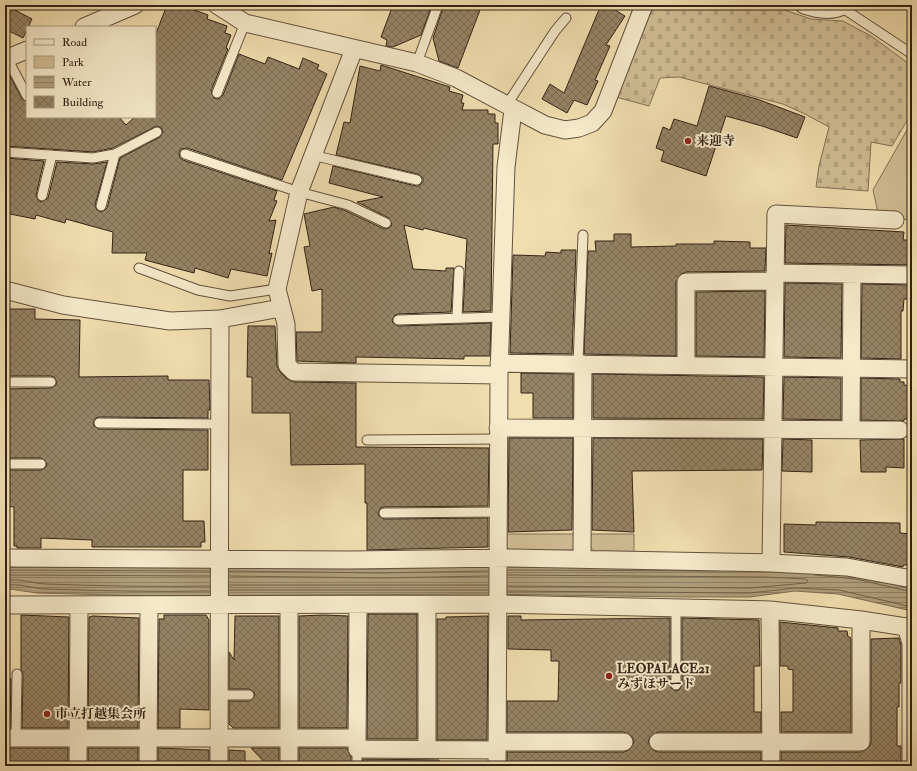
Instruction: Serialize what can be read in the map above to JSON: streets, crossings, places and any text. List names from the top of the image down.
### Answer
{
  "places": ["来迎寺", "LEOPALACE21 みずほサード", "市立打越集会所"],
  "legend": [
    "Road",
    "Park",
    "Water",
    "Building"
  ]
}
